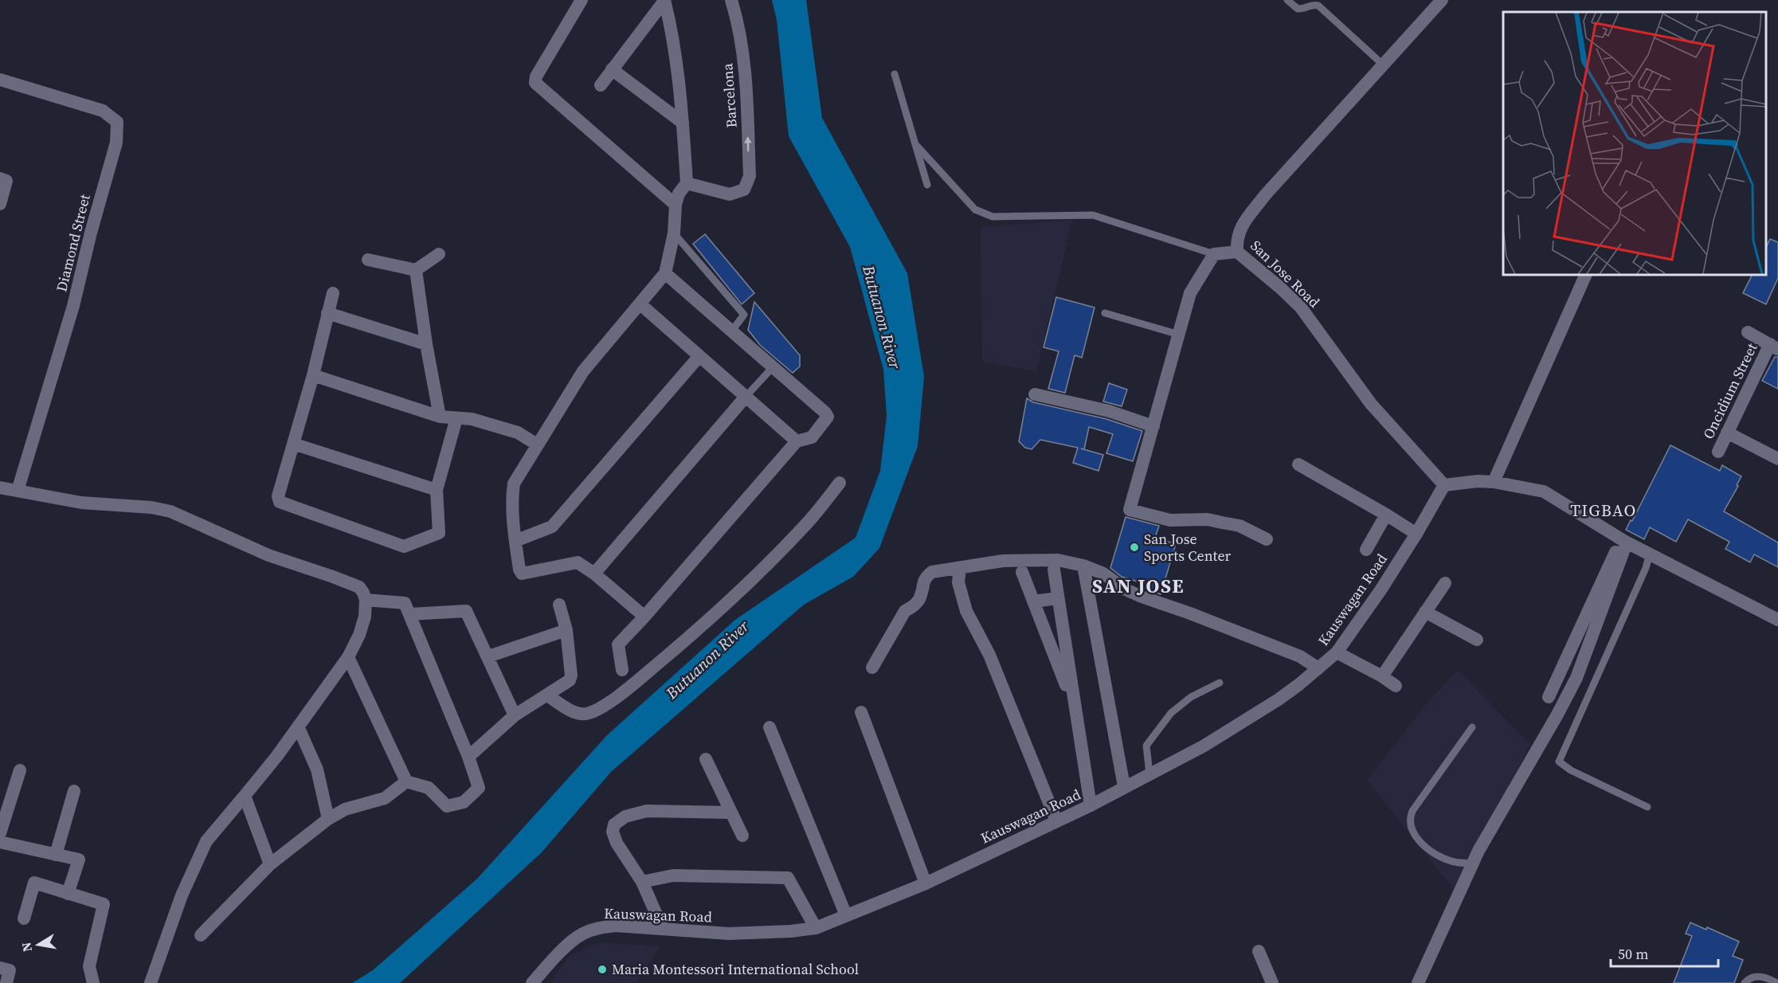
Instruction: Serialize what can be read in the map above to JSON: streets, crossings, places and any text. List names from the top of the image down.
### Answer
{
  "streets": {
    "street": [
      "Barcelona",
      "Diamond Street",
      "San Jose Road",
      "Oncidium Street",
      "Kauswagan Road"
    ]
  },
  "crossings": [
    ["San Jose Road", "Kauswagan Road"]
  ],
  "districts": ["TIGBAO", "SAN JOSE"],
  "water": ["Butuanon River"],
  "places": ["San Jose Sports Center", "Maria Montessori International School"],
  "scale_bar": "50 m",
  "north": "left"
}
